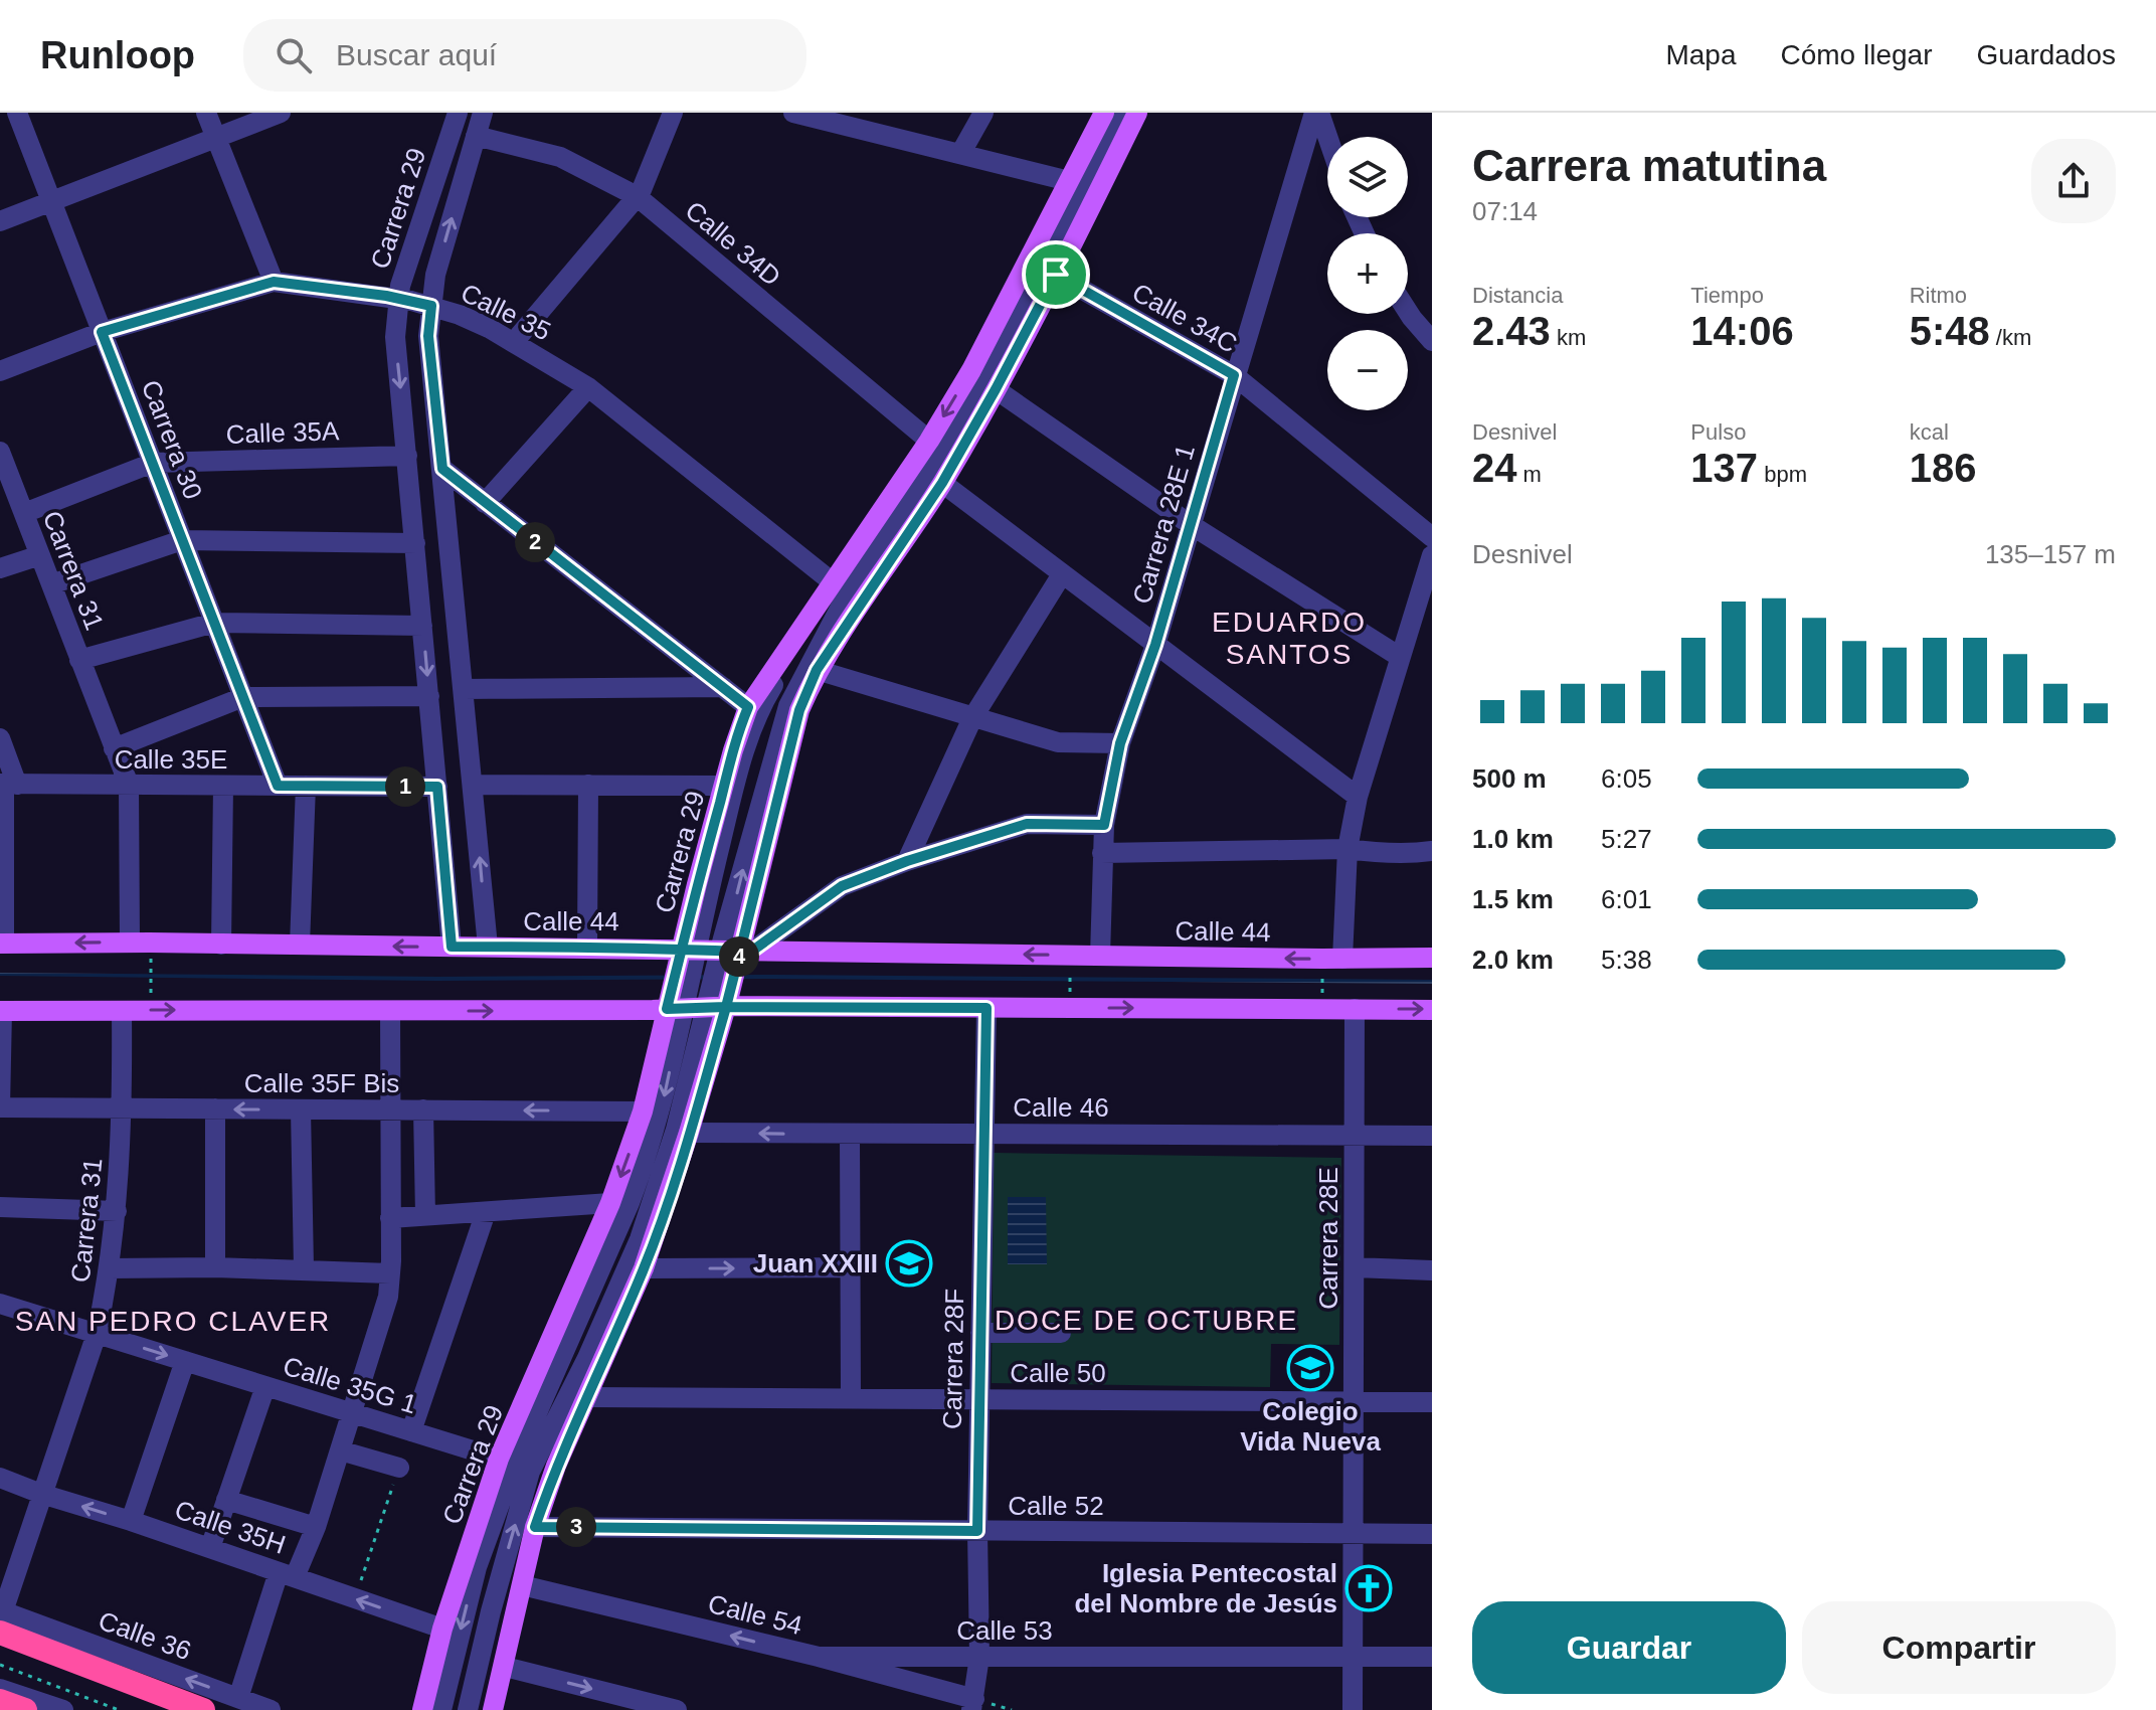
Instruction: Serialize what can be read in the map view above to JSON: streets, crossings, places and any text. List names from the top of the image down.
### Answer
{
  "streets": {
    "main road": ["Carrera 29", "Calle 44"],
    "street": [
      "Calle 34D",
      "Calle 35",
      "Calle 34C",
      "Calle 35A",
      "Carrera 30",
      "Carrera 28E 1",
      "Carrera 31",
      "Calle 35E",
      "Calle 35F Bis",
      "Calle 46",
      "Carrera 28E",
      "Carrera 28F",
      "Calle 50",
      "Calle 35G 1",
      "Calle 52",
      "Calle 35H",
      "Calle 54",
      "Calle 53",
      "Calle 36"
    ]
  },
  "crossings": [
    ["Carrera 29", "Calle 34D"],
    ["Carrera 29", "Calle 35"],
    ["Carrera 29", "Calle 35A"],
    ["Carrera 29", "Calle 35E"],
    ["Carrera 29", "Calle 44"],
    ["Carrera 29", "Calle 35F Bis"],
    ["Carrera 29", "Calle 35G 1"],
    ["Carrera 29", "Calle 35H"],
    ["Calle 35", "Carrera 30"],
    ["Calle 34C", "Carrera 28E 1"],
    ["Calle 35A", "Carrera 30"],
    ["Calle 35A", "Carrera 31"],
    ["Carrera 30", "Calle 35E"],
    ["Carrera 28E 1", "Calle 44"],
    ["Carrera 31", "Calle 35E"],
    ["Carrera 31", "Calle 44"],
    ["Carrera 31", "Calle 35F Bis"],
    ["Carrera 31", "Calle 35G 1"],
    ["Carrera 31", "Calle 35H"],
    ["Carrera 31", "Calle 36"],
    ["Calle 46", "Carrera 28E"],
    ["Calle 46", "Carrera 28F"],
    ["Carrera 28E", "Calle 50"],
    ["Carrera 28E", "Calle 52"],
    ["Carrera 28E", "Calle 53"],
    ["Carrera 28F", "Calle 50"],
    ["Carrera 28F", "Calle 52"],
    ["Carrera 28F", "Calle 54"],
    ["Carrera 28F", "Calle 53"],
    ["Calle 54", "Calle 53"]
  ],
  "districts": ["EDUARDO SANTOS", "DOCE DE OCTUBRE", "SAN PEDRO CLAVER"],
  "places": {
    "school or university": ["Juan XXIII", "Colegio Vida Nueva"],
    "church": ["Iglesia Pentecostal del Nombre de Jesús"]
  },
  "page": {
    "header": "Runloop",
    "search": "Buscar aquí",
    "nav": ["Mapa", "Cómo llegar", "Guardados"],
    "heading": ["Carrera matutina", "07:14"],
    "map_buttons": ["+", "−"],
    "stats": [
      ["Distancia", "2.43 km"],
      ["Tiempo", "14:06"],
      ["Ritmo", "5:48 /km"],
      ["Desnivel", "24 m"],
      ["Pulso", "137 bpm"],
      ["kcal", "186"]
    ],
    "pins": [
      "2",
      "1",
      "4",
      "3"
    ],
    "chart": ["Desnivel", "135–157 m"],
    "list": [
      {
        "name": "500 m",
        "note": "6:05"
      },
      {
        "name": "1.0 km",
        "note": "5:27"
      },
      {
        "name": "1.5 km",
        "note": "6:01"
      },
      {
        "name": "2.0 km",
        "note": "5:38"
      }
    ],
    "buttons": ["Guardar", "Compartir"]
  }
}
